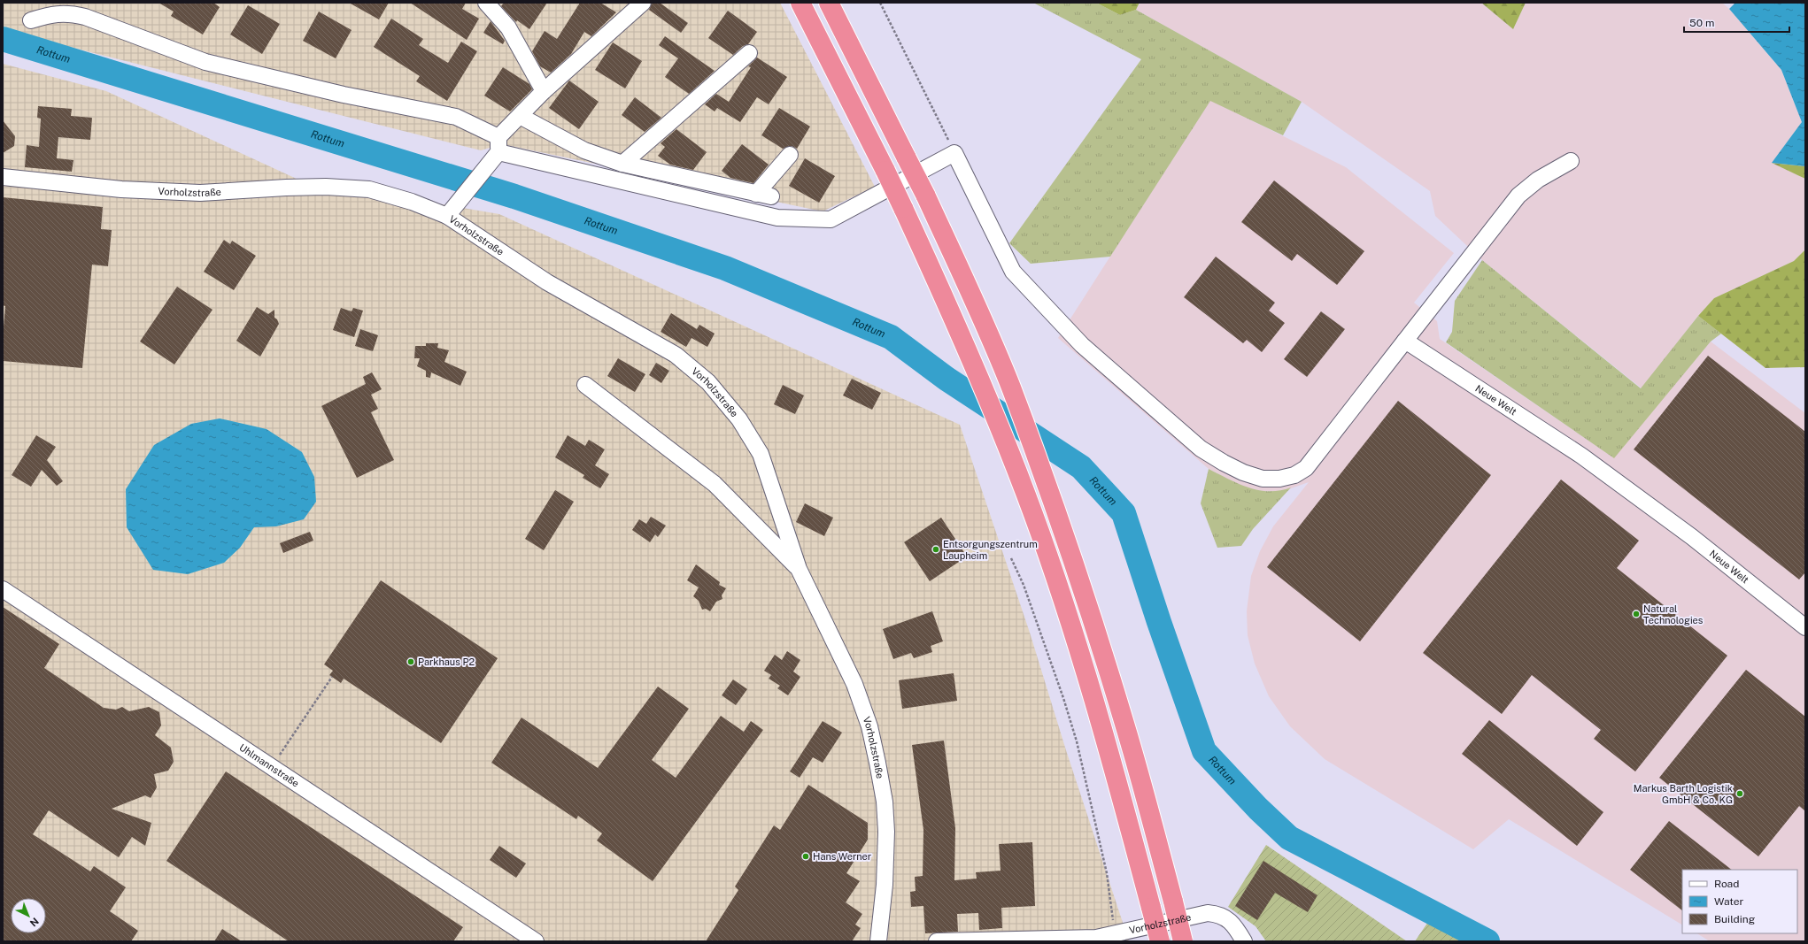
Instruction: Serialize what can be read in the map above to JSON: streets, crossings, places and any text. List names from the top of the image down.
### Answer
{
  "streets": {
    "street": ["Vorholzstraße", "Neue Welt", "Uhlmannstraße"]
  },
  "water": ["Rottum"],
  "places": [
    "Entsorgungszentrum Laupheim",
    "Natural Technologies",
    "Parkhaus P2",
    "Markus Barth Logistik GmbH & Co. KG",
    "Hans Werner"
  ],
  "legend": ["Road", "Water", "Building"],
  "scale_bar": "50 m",
  "north": "bottom right"
}
